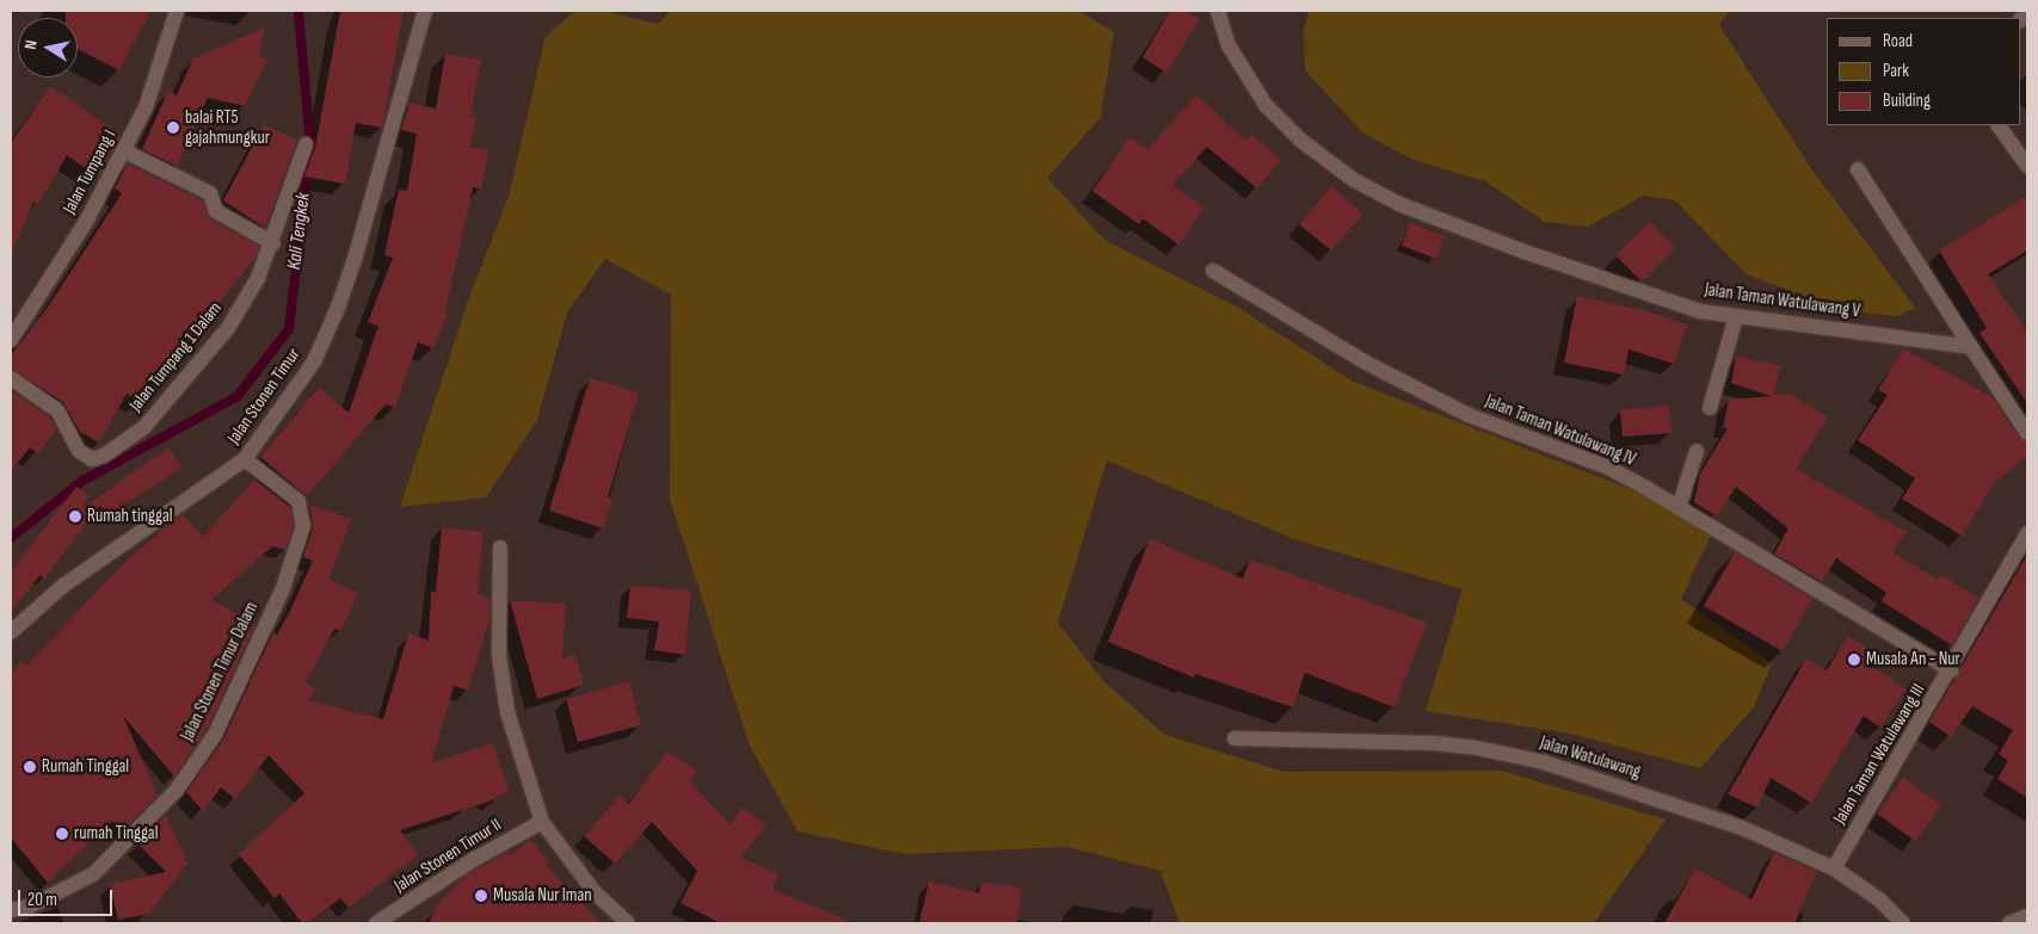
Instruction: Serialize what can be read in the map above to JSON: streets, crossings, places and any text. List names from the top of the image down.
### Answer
{
  "streets": {
    "street": [
      "Jalan Tumpang I",
      "Jalan Taman Watulawang V",
      "Jalan Tumpang 1 Dalam",
      "Jalan Stonen Timur",
      "Jalan Taman Watulawang IV",
      "Jalan Stonen Timur Dalam",
      "Jalan Taman Watulawang III",
      "Jalan Watulawang",
      "Jalan Stonen Timur II"
    ]
  },
  "crossings": [
    ["Jalan Stonen Timur", "Jalan Stonen Timur Dalam"],
    ["Jalan Taman Watulawang IV", "Jalan Taman Watulawang III"],
    ["Jalan Taman Watulawang III", "Jalan Watulawang"]
  ],
  "water": ["Kali Tengkek"],
  "places": [
    "balai RT5 gajahmungkur",
    "Rumah tinggal",
    "Musala An - Nur",
    "Rumah Tinggal",
    "rumah Tinggal",
    "Musala Nur Iman"
  ],
  "legend": ["Road", "Park", "Building"],
  "scale_bar": "20 m",
  "north": "left"
}
